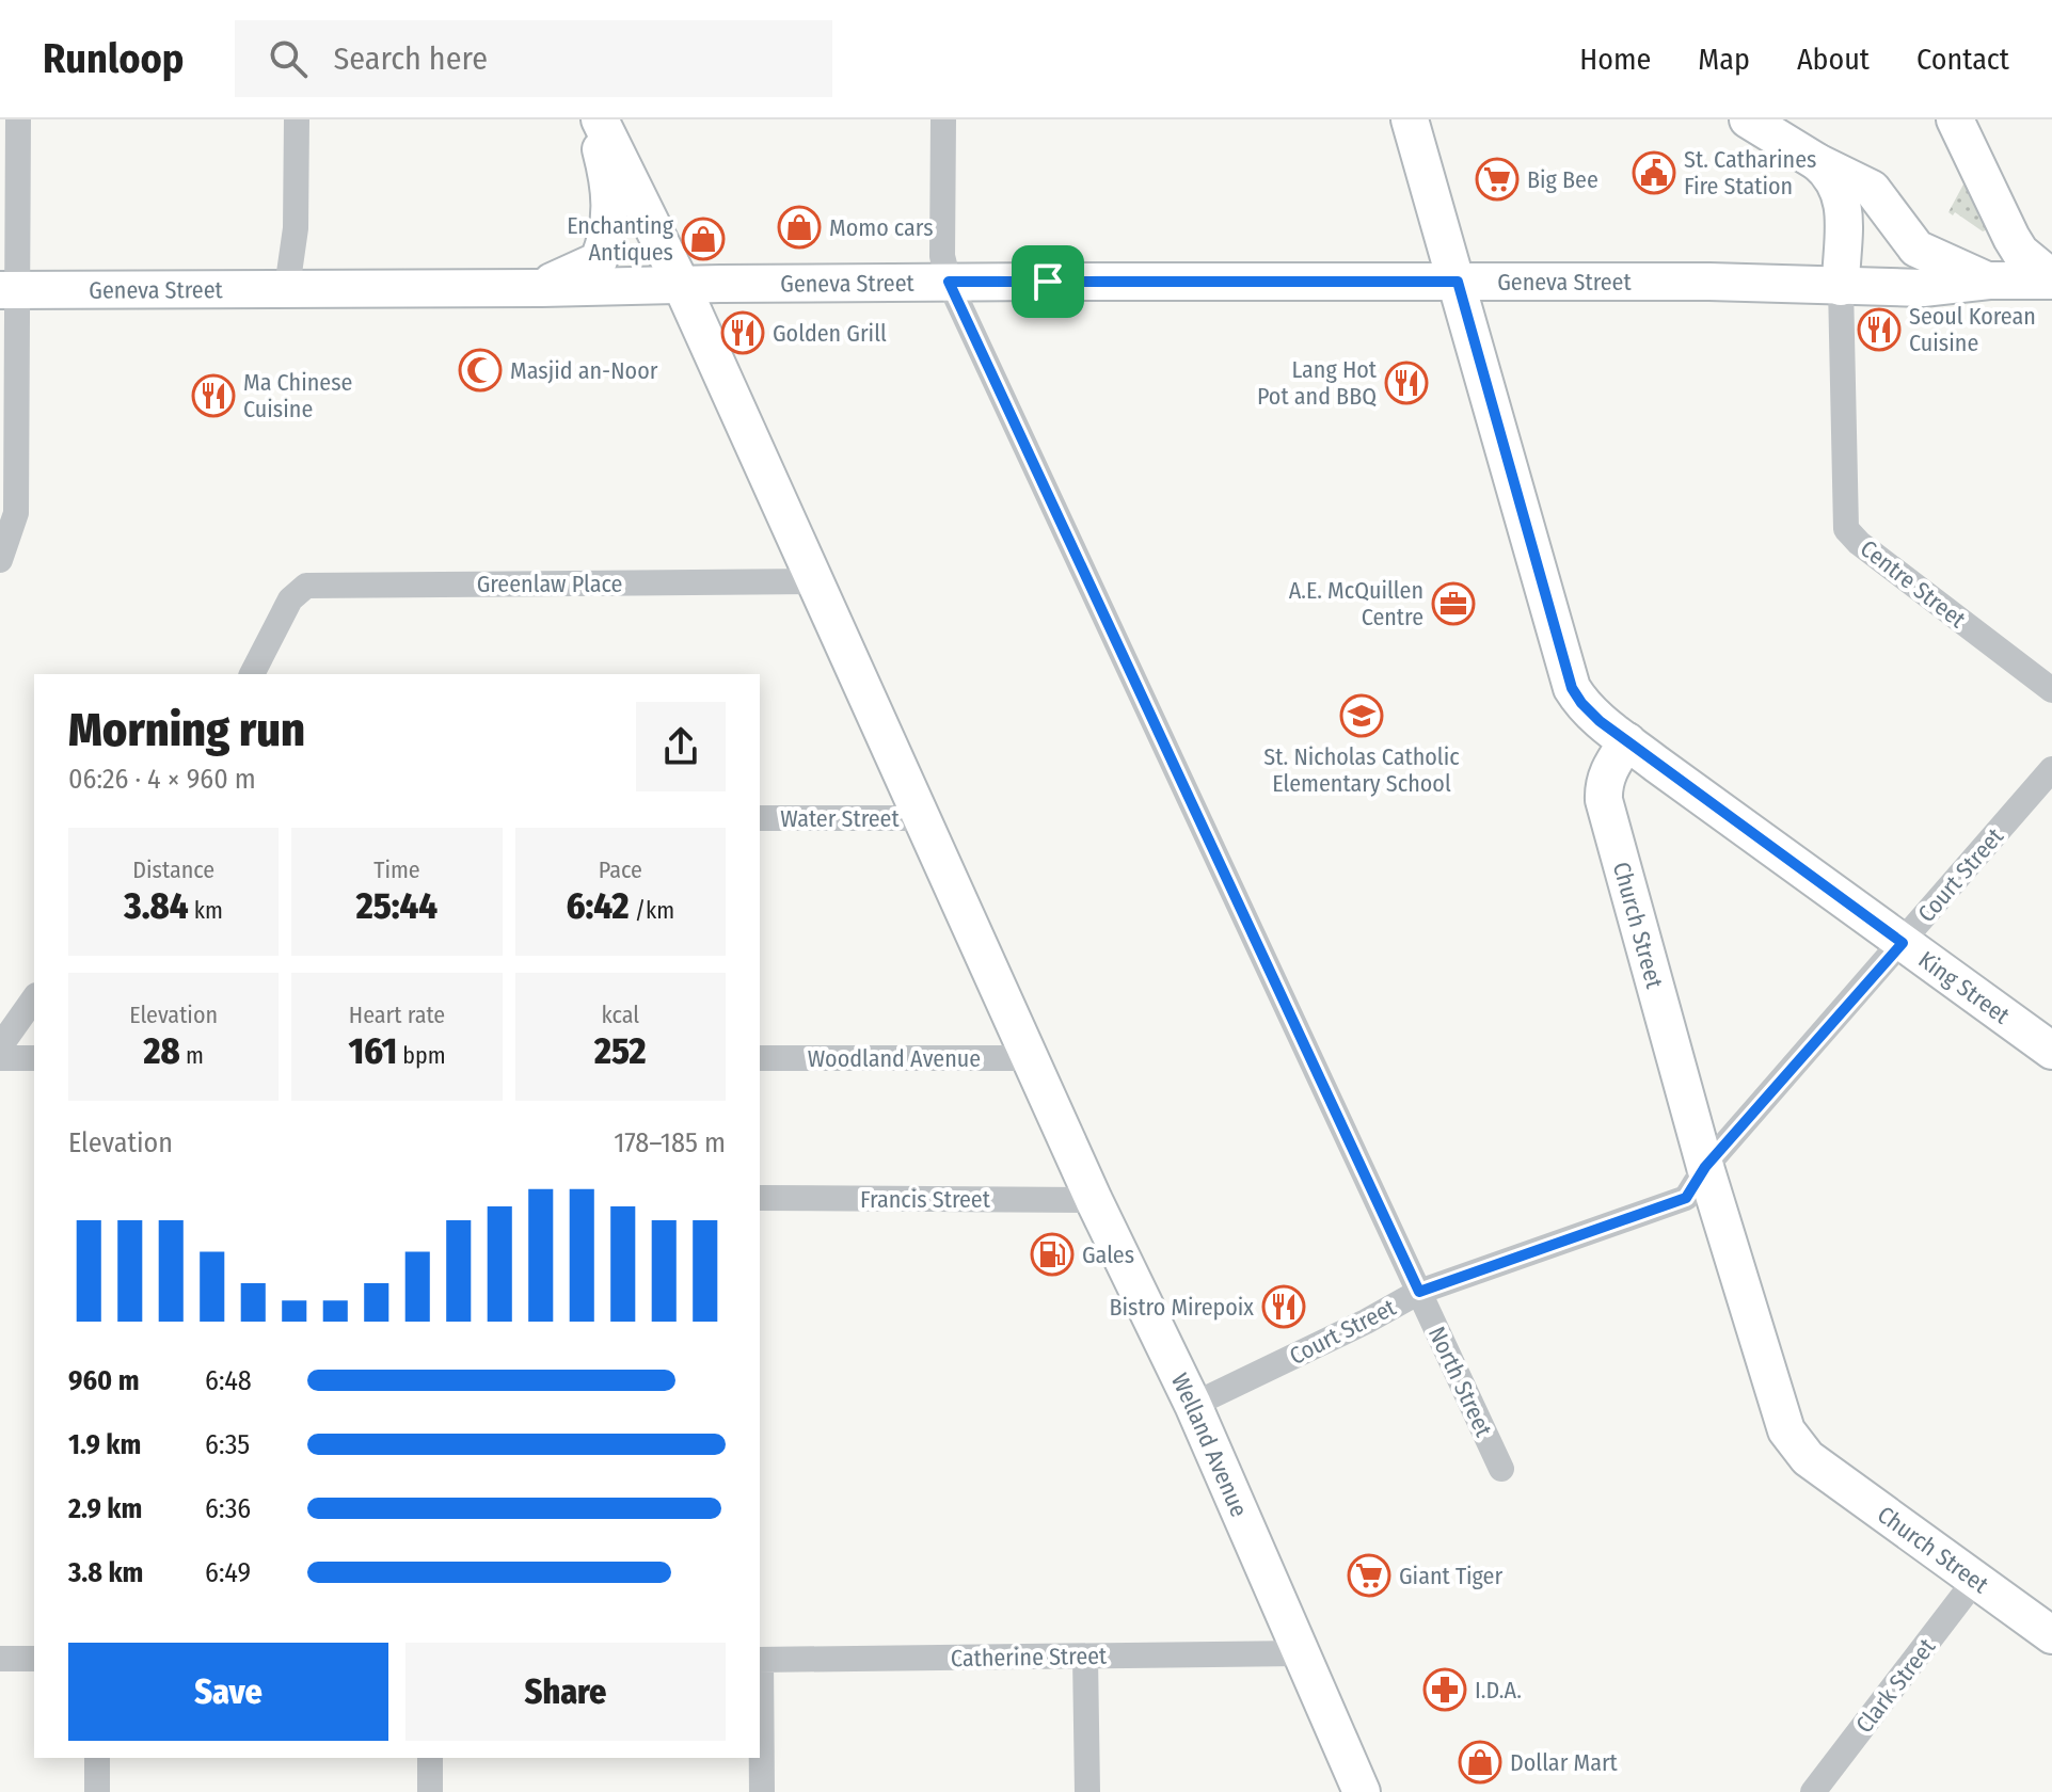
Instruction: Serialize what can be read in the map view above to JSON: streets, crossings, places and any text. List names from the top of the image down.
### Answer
{
  "streets": {
    "main road": [
      "Geneva Street",
      "Church Street",
      "King Street",
      "Welland Avenue"
    ],
    "street": [
      "Greenlaw Place",
      "Centre Street",
      "Water Street",
      "Court Street",
      "Woodland Avenue",
      "Francis Street",
      "North Street",
      "Catherine Street",
      "Clark Street"
    ]
  },
  "crossings": [
    ["Geneva Street", "Centre Street"],
    ["Geneva Street", "North Street"],
    ["Geneva Street", "Welland Avenue"],
    ["Greenlaw Place", "Welland Avenue"],
    ["Water Street", "Welland Avenue"],
    ["Court Street", "Church Street"],
    ["Court Street", "King Street"],
    ["Court Street", "North Street"],
    ["Court Street", "Welland Avenue"],
    ["Church Street", "King Street"],
    ["Church Street", "Clark Street"],
    ["Woodland Avenue", "Welland Avenue"],
    ["Francis Street", "Welland Avenue"],
    ["Welland Avenue", "Catherine Street"]
  ],
  "places": {
    "public building": ["St. Catharines Fire Station"],
    "supermarket": ["Big Bee", "Giant Tiger"],
    "shop": ["Momo cars", "Enchanting Antiques", "Dollar Mart"],
    "restaurant": [
      "Seoul Korean Cuisine",
      "Golden Grill",
      "Lang Hot Pot and BBQ",
      "Ma Chinese Cuisine",
      "Bistro Mirepoix"
    ],
    "mosque": ["Masjid an-Noor"],
    "office": ["A.E. McQuillen Centre"],
    "school or university": ["St. Nicholas Catholic Elementary School"],
    "fuel station": ["Gales"],
    "pharmacy": ["I.D.A."]
  },
  "page": {
    "header": "Runloop",
    "search": "Search here",
    "nav": [
      "Home",
      "Map",
      "About",
      "Contact"
    ],
    "heading": ["Morning run", "06:26 · 4 × 960 m"],
    "stats": [
      ["Distance", "3.84 km"],
      ["Time", "25:44"],
      ["Pace", "6:42 /km"],
      ["Elevation", "28 m"],
      ["Heart rate", "161 bpm"],
      ["kcal", "252"]
    ],
    "chart": ["Elevation", "178–185 m"],
    "list": [
      {
        "name": "960 m",
        "note": "6:48"
      },
      {
        "name": "1.9 km",
        "note": "6:35"
      },
      {
        "name": "2.9 km",
        "note": "6:36"
      },
      {
        "name": "3.8 km",
        "note": "6:49"
      }
    ],
    "buttons": ["Save", "Share"]
  }
}
